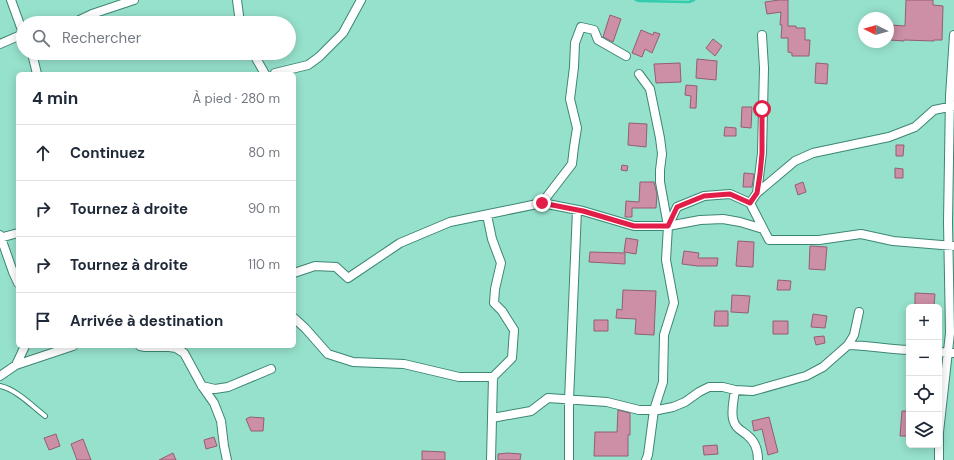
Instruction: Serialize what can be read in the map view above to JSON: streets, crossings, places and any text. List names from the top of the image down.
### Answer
{
  "north": "left",
  "page": {
    "search": "Rechercher",
    "heading": ["4 min", "À pied · 280 m"],
    "list": [
      ["Continuez", "80 m"],
      ["Tournez à droite", "90 m"],
      ["Tournez à droite", "110 m"],
      "Arrivée à destination"
    ],
    "map_buttons": ["+", "−"]
  }
}
